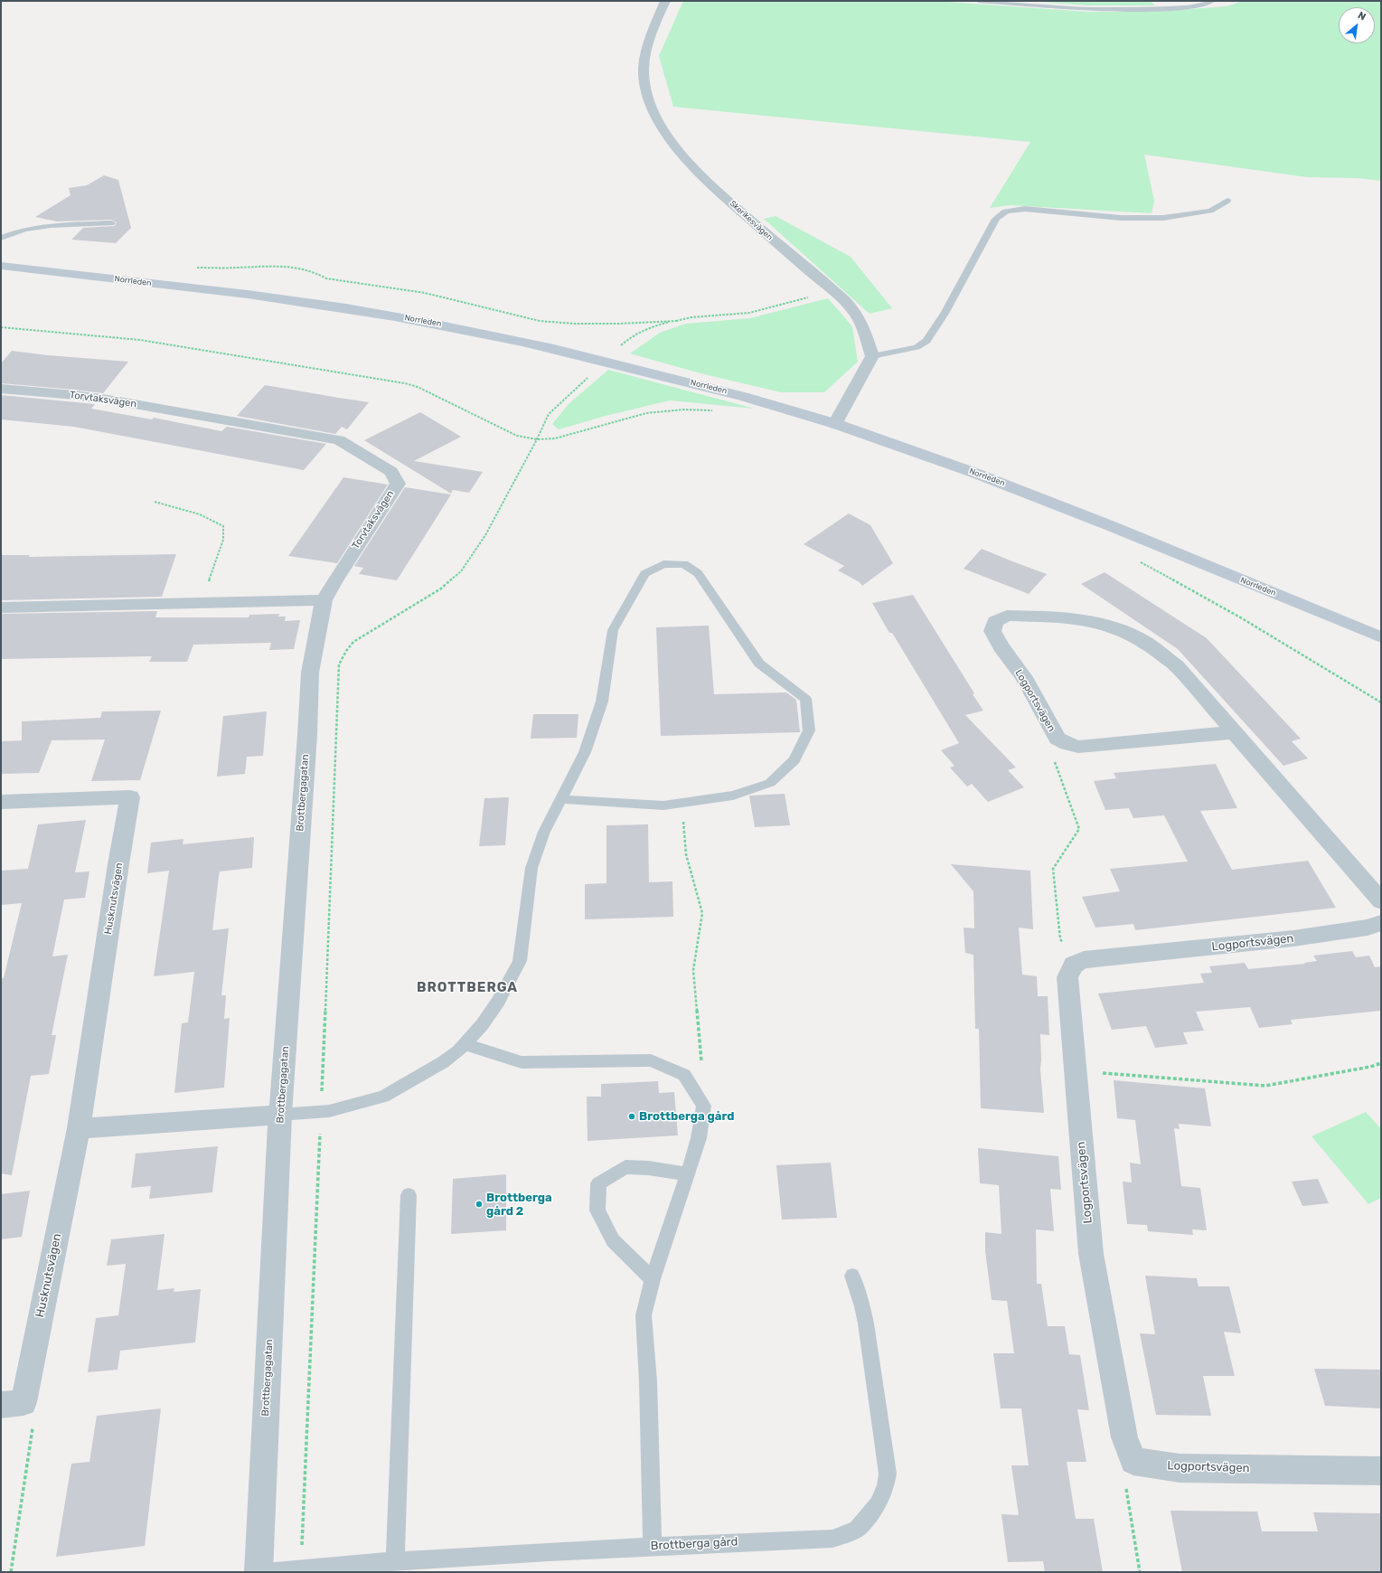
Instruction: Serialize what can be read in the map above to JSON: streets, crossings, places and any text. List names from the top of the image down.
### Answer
{
  "streets": {
    "main road": ["Norrleden"],
    "street": [
      "Skerikesvägen",
      "Torvtaksvägen",
      "Logportsvägen",
      "Brottbergagatan",
      "Husknutsvägen"
    ],
    "lane": ["Brottberga gård"]
  },
  "crossings": [
    ["Torvtaksvägen", "Brottbergagatan"]
  ],
  "districts": ["BROTTBERGA"],
  "places": ["Brottberga gård", "Brottberga gård 2"],
  "north": "top right"
}
